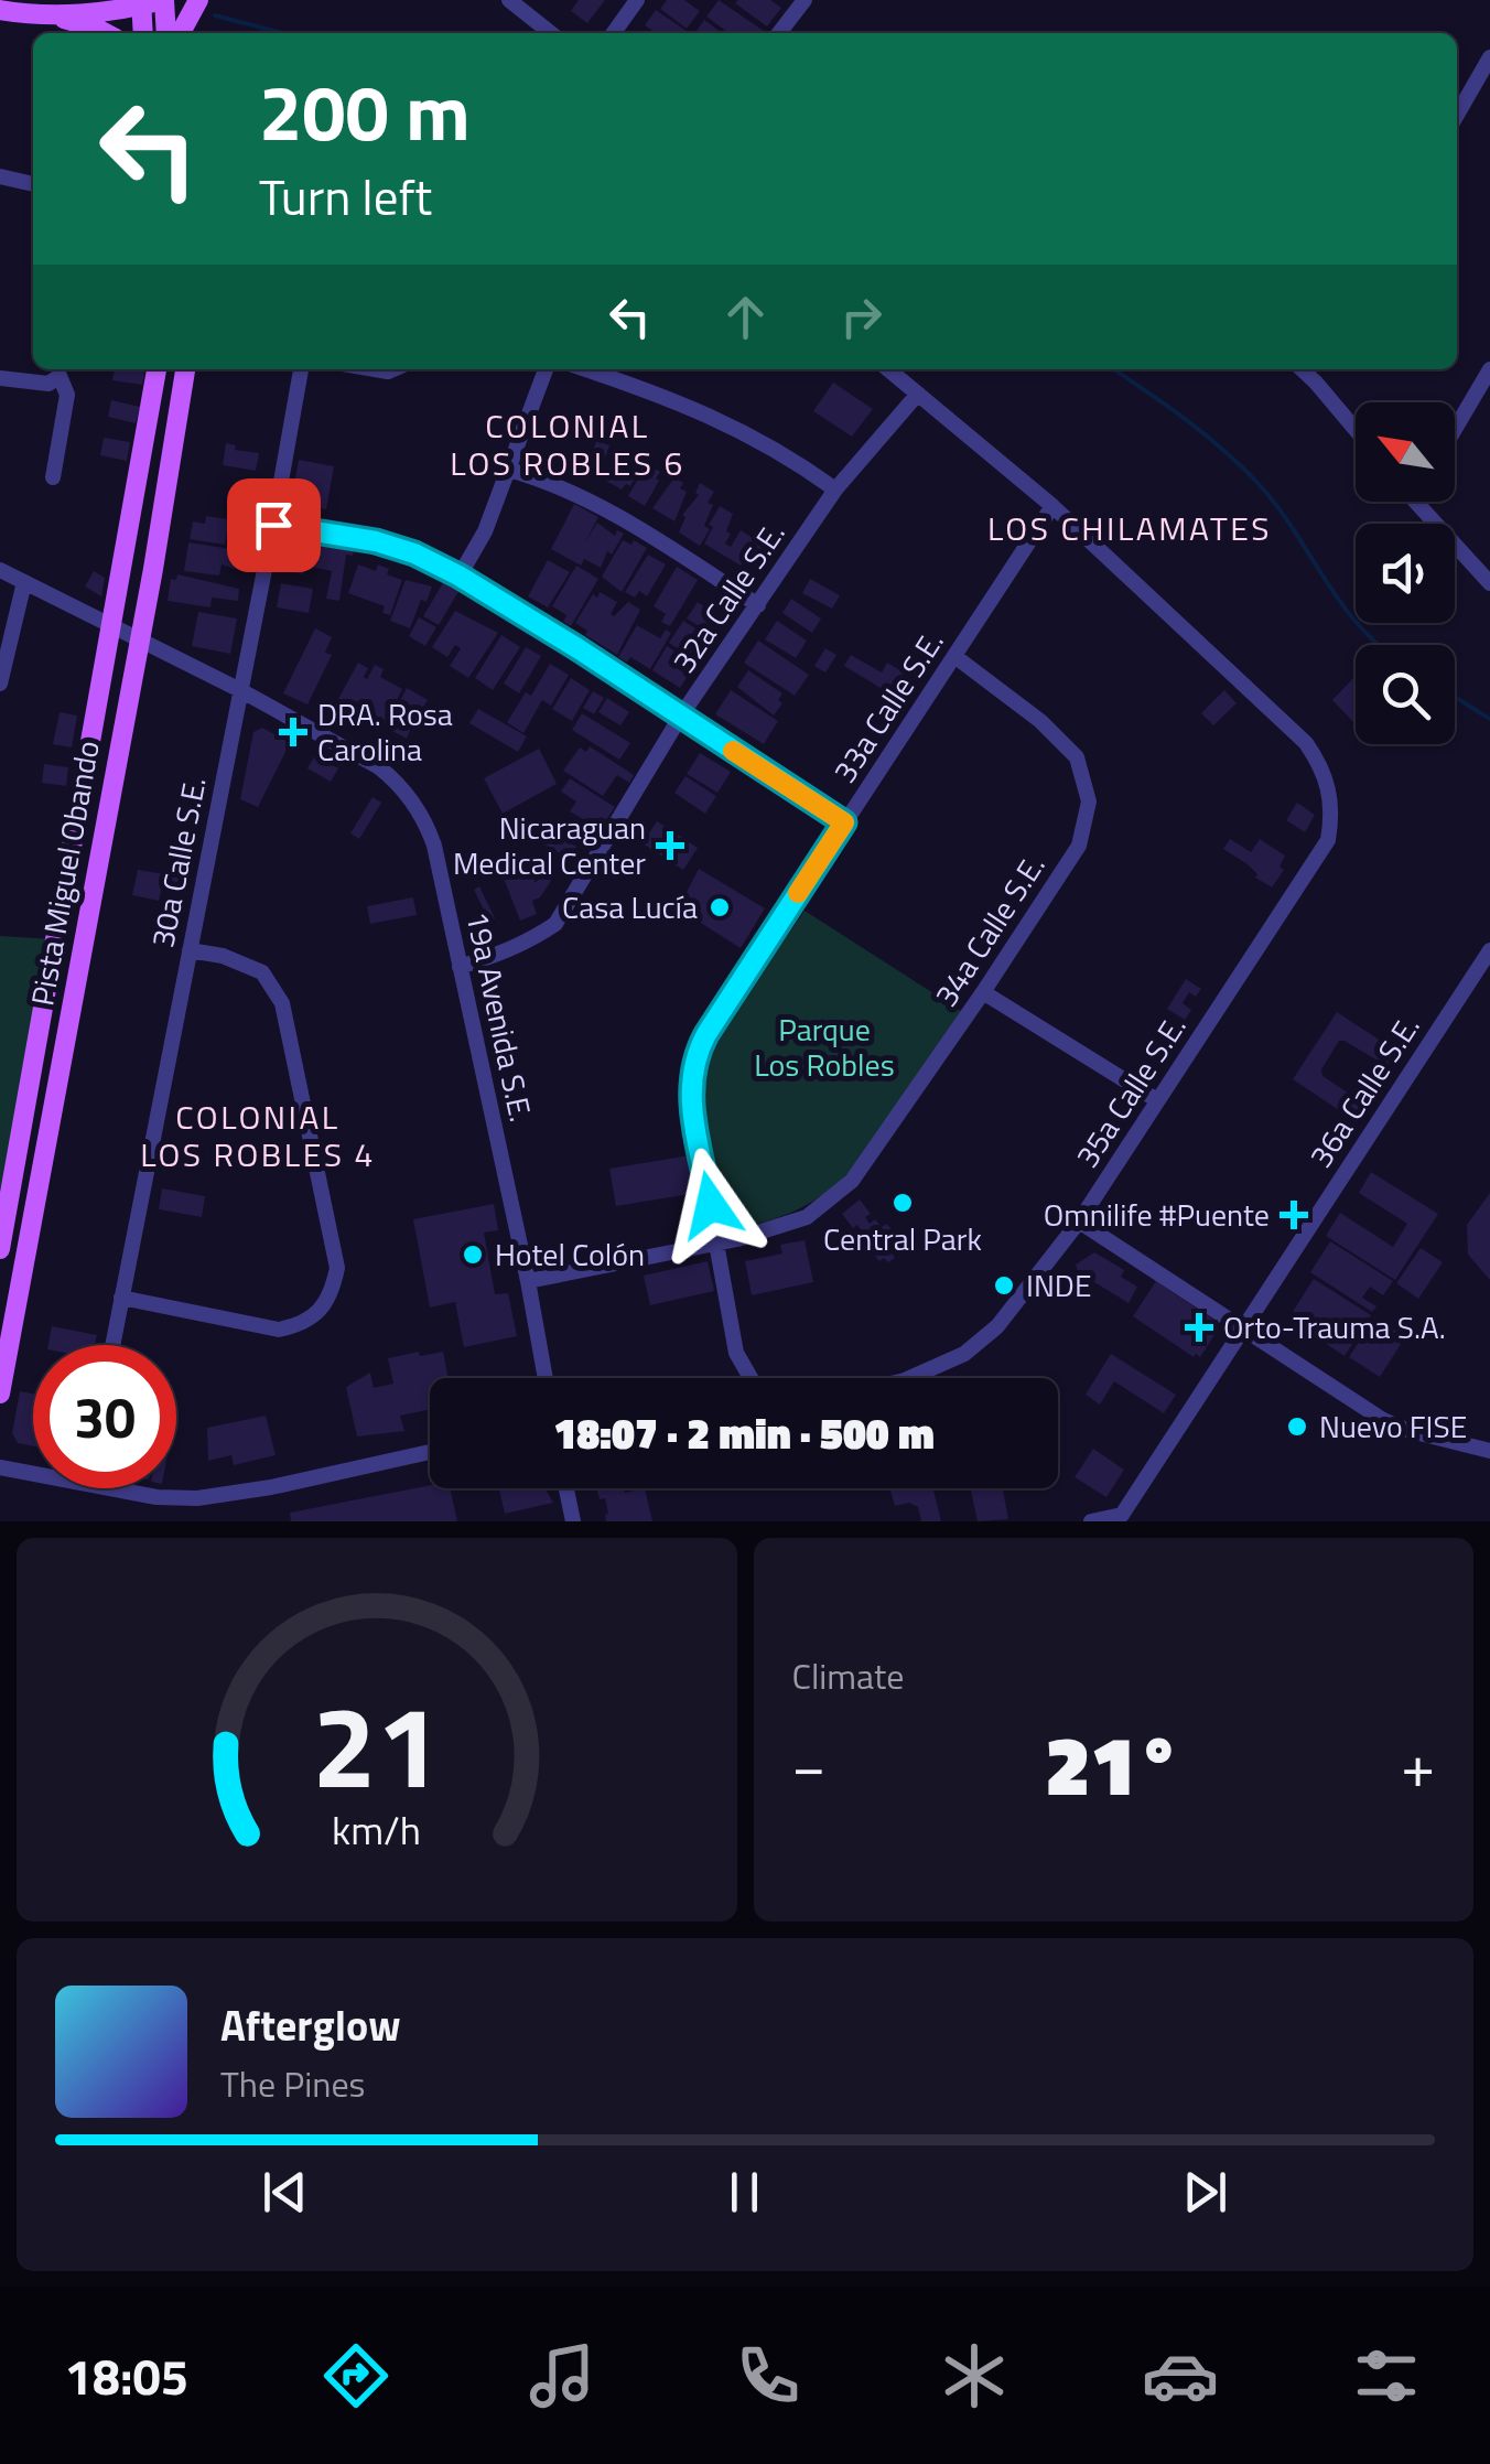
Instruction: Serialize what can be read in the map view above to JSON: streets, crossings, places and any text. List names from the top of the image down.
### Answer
{
  "streets": {
    "main road": ["Pista Miguel Obando"],
    "street": [
      "32a Calle S.E.",
      "33a Calle S.E.",
      "30a Calle S.E.",
      "34a Calle S.E.",
      "19a Avenida S.E.",
      "35a Calle S.E.",
      "36a Calle S.E."
    ]
  },
  "crossings": [
    ["32a Calle S.E.", "19a Avenida S.E."],
    ["33a Calle S.E.", "34a Calle S.E."],
    ["33a Calle S.E.", "35a Calle S.E."],
    ["30a Calle S.E.", "19a Avenida S.E."],
    ["Pista Miguel Obando", "19a Avenida S.E."],
    ["34a Calle S.E.", "19a Avenida S.E."]
  ],
  "districts": ["COLONIAL LOS ROBLES 6", "LOS CHILAMATES", "COLONIAL LOS ROBLES 4"],
  "parks": ["Parque Los Robles"],
  "places": {
    "health": [
      "DRA. Rosa Carolina",
      "Nicaraguan Medical Center",
      "Omnilife #Puente",
      "Orto-Trauma S.A."
    ],
    "other": [
      "Casa Lucía",
      "Central Park",
      "Hotel Colón",
      "INDE",
      "Nuevo FISE"
    ]
  },
  "north": "top left",
  "page": {
    "turn": ["200 m", "Turn left"],
    "limit": "30",
    "trip": "18:07 · 2 min · 500 m",
    "tile": "Climate",
    "heat": ["−", "21°", "+"],
    "song": ["Afterglow", "The Pines"],
    "tabs": "18:05",
    "gauge": ["21", "km/h"]
  }
}
